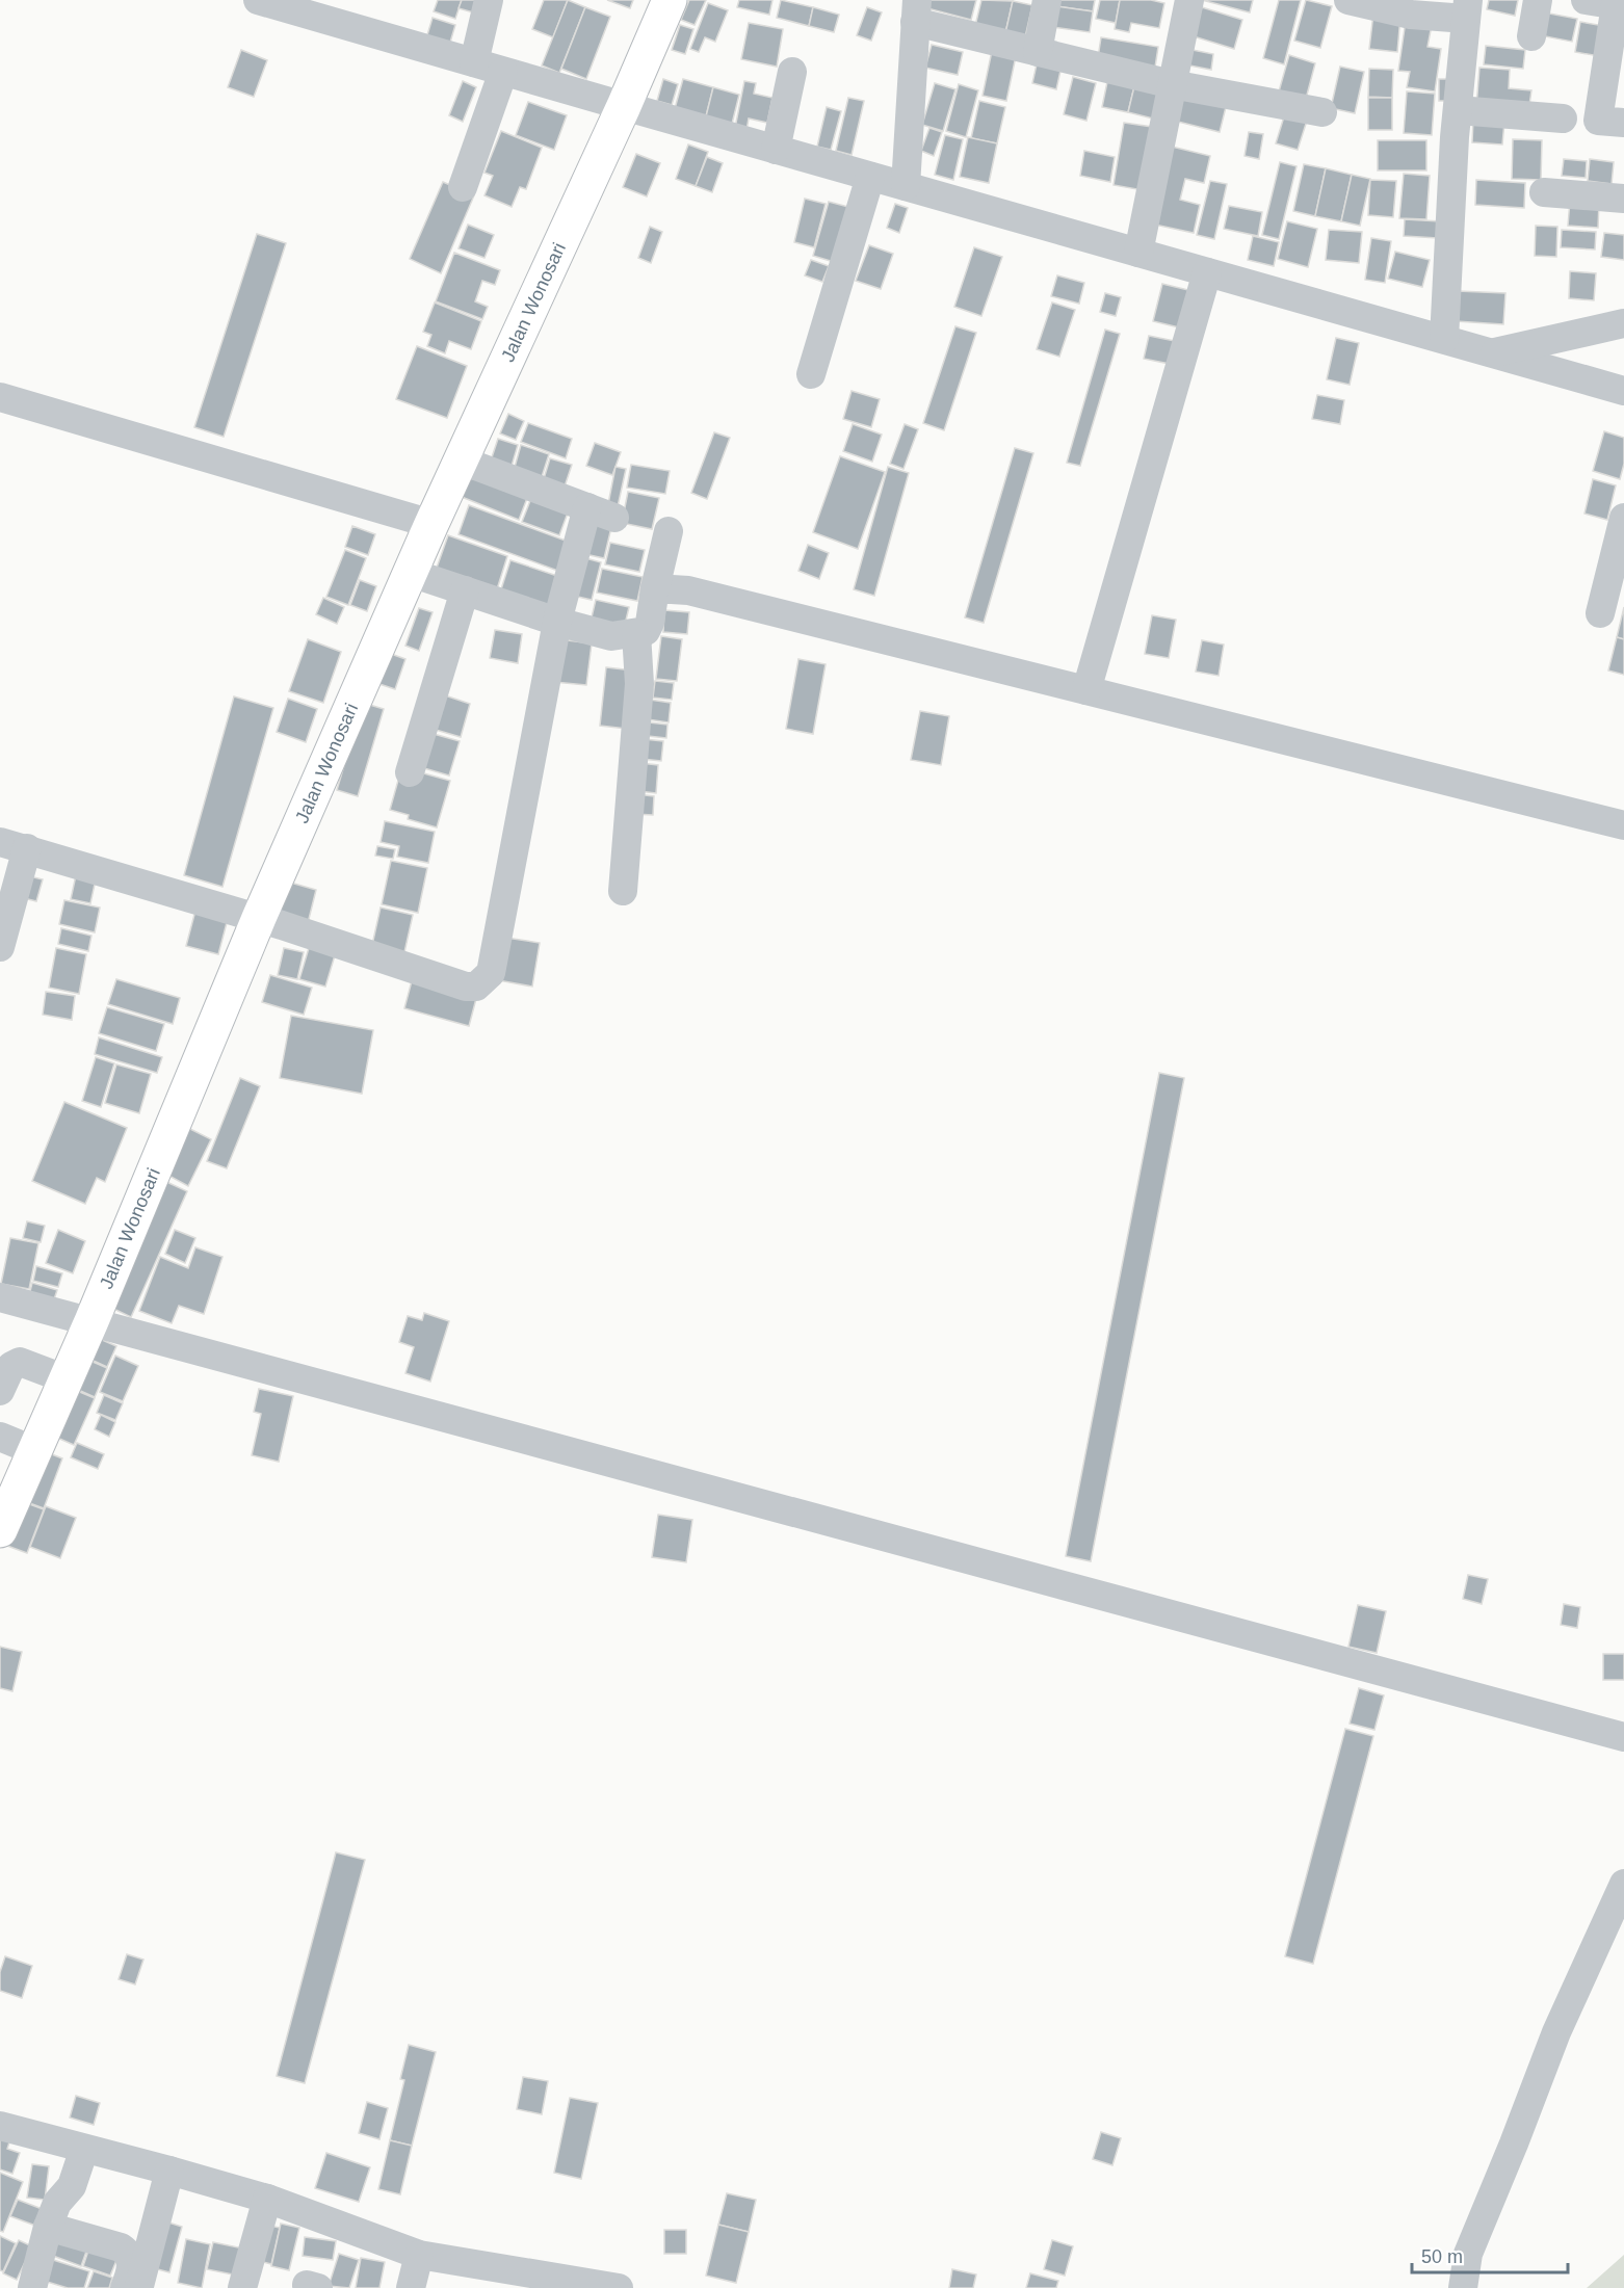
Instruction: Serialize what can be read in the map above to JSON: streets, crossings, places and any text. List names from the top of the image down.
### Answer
{
  "streets": {
    "highway": ["Jalan Wonosari"]
  },
  "scale_bar": "50 m"
}
